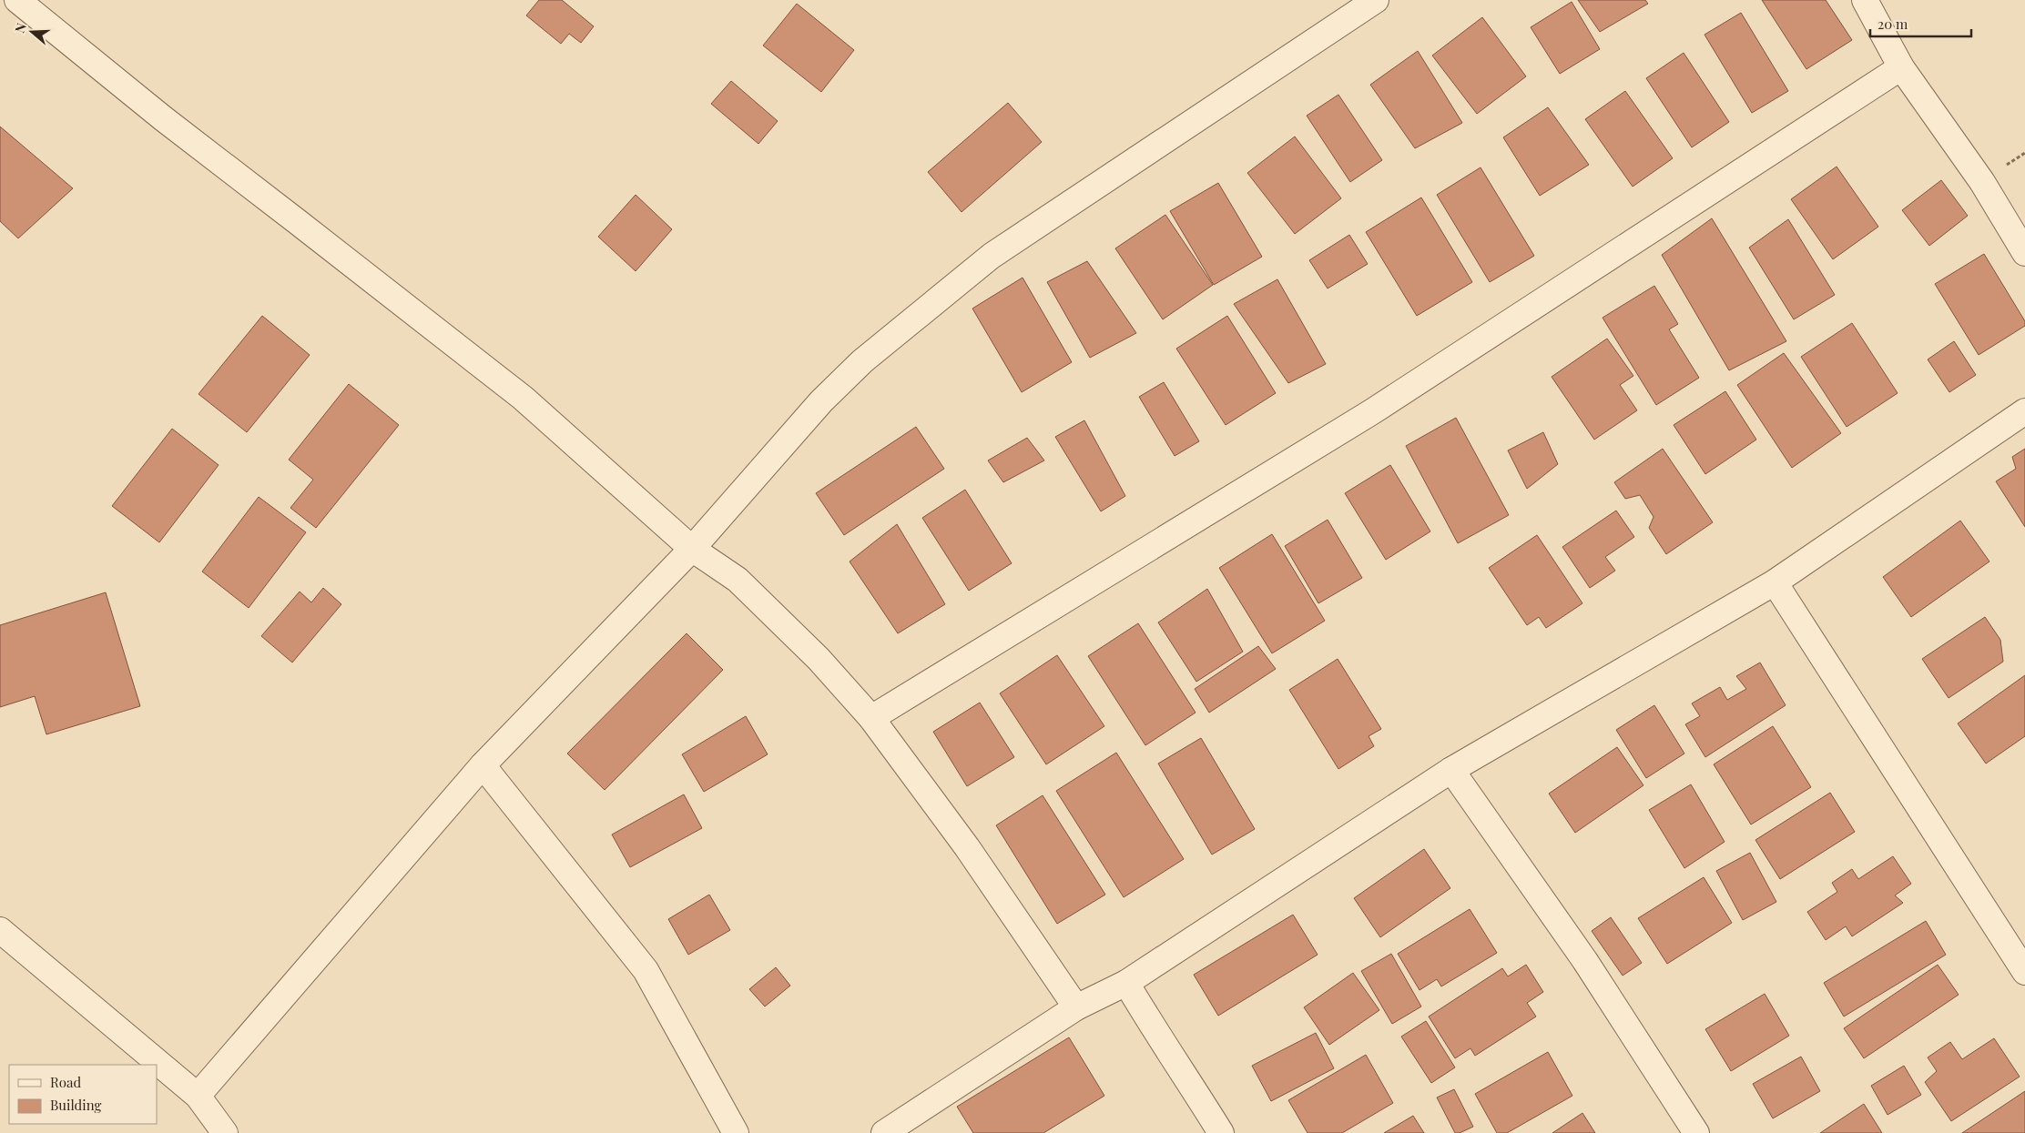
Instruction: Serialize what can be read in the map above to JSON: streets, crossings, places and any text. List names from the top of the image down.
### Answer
{
  "legend": ["Road", "Building"],
  "scale_bar": "20 m",
  "north": "left"
}
